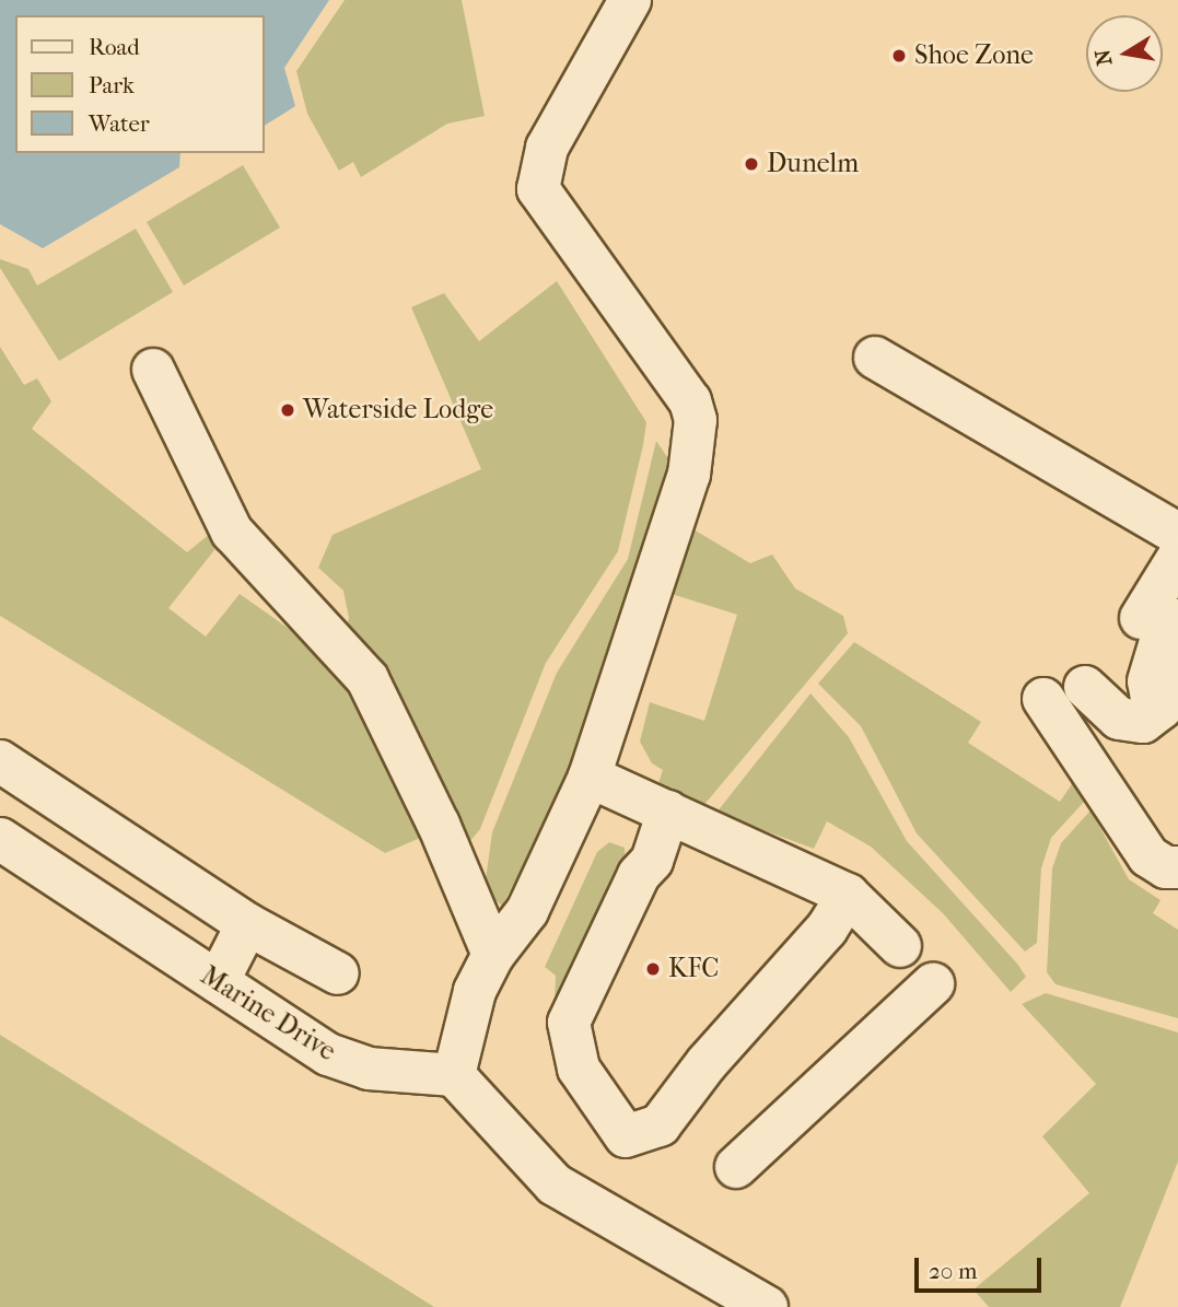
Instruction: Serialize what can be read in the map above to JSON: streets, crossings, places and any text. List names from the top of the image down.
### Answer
{
  "streets": {
    "street": ["Marine Drive"]
  },
  "places": [
    "Shoe Zone",
    "Dunelm",
    "Waterside Lodge",
    "KFC"
  ],
  "legend": ["Road", "Park", "Water"],
  "scale_bar": "20 m",
  "north": "left"
}
